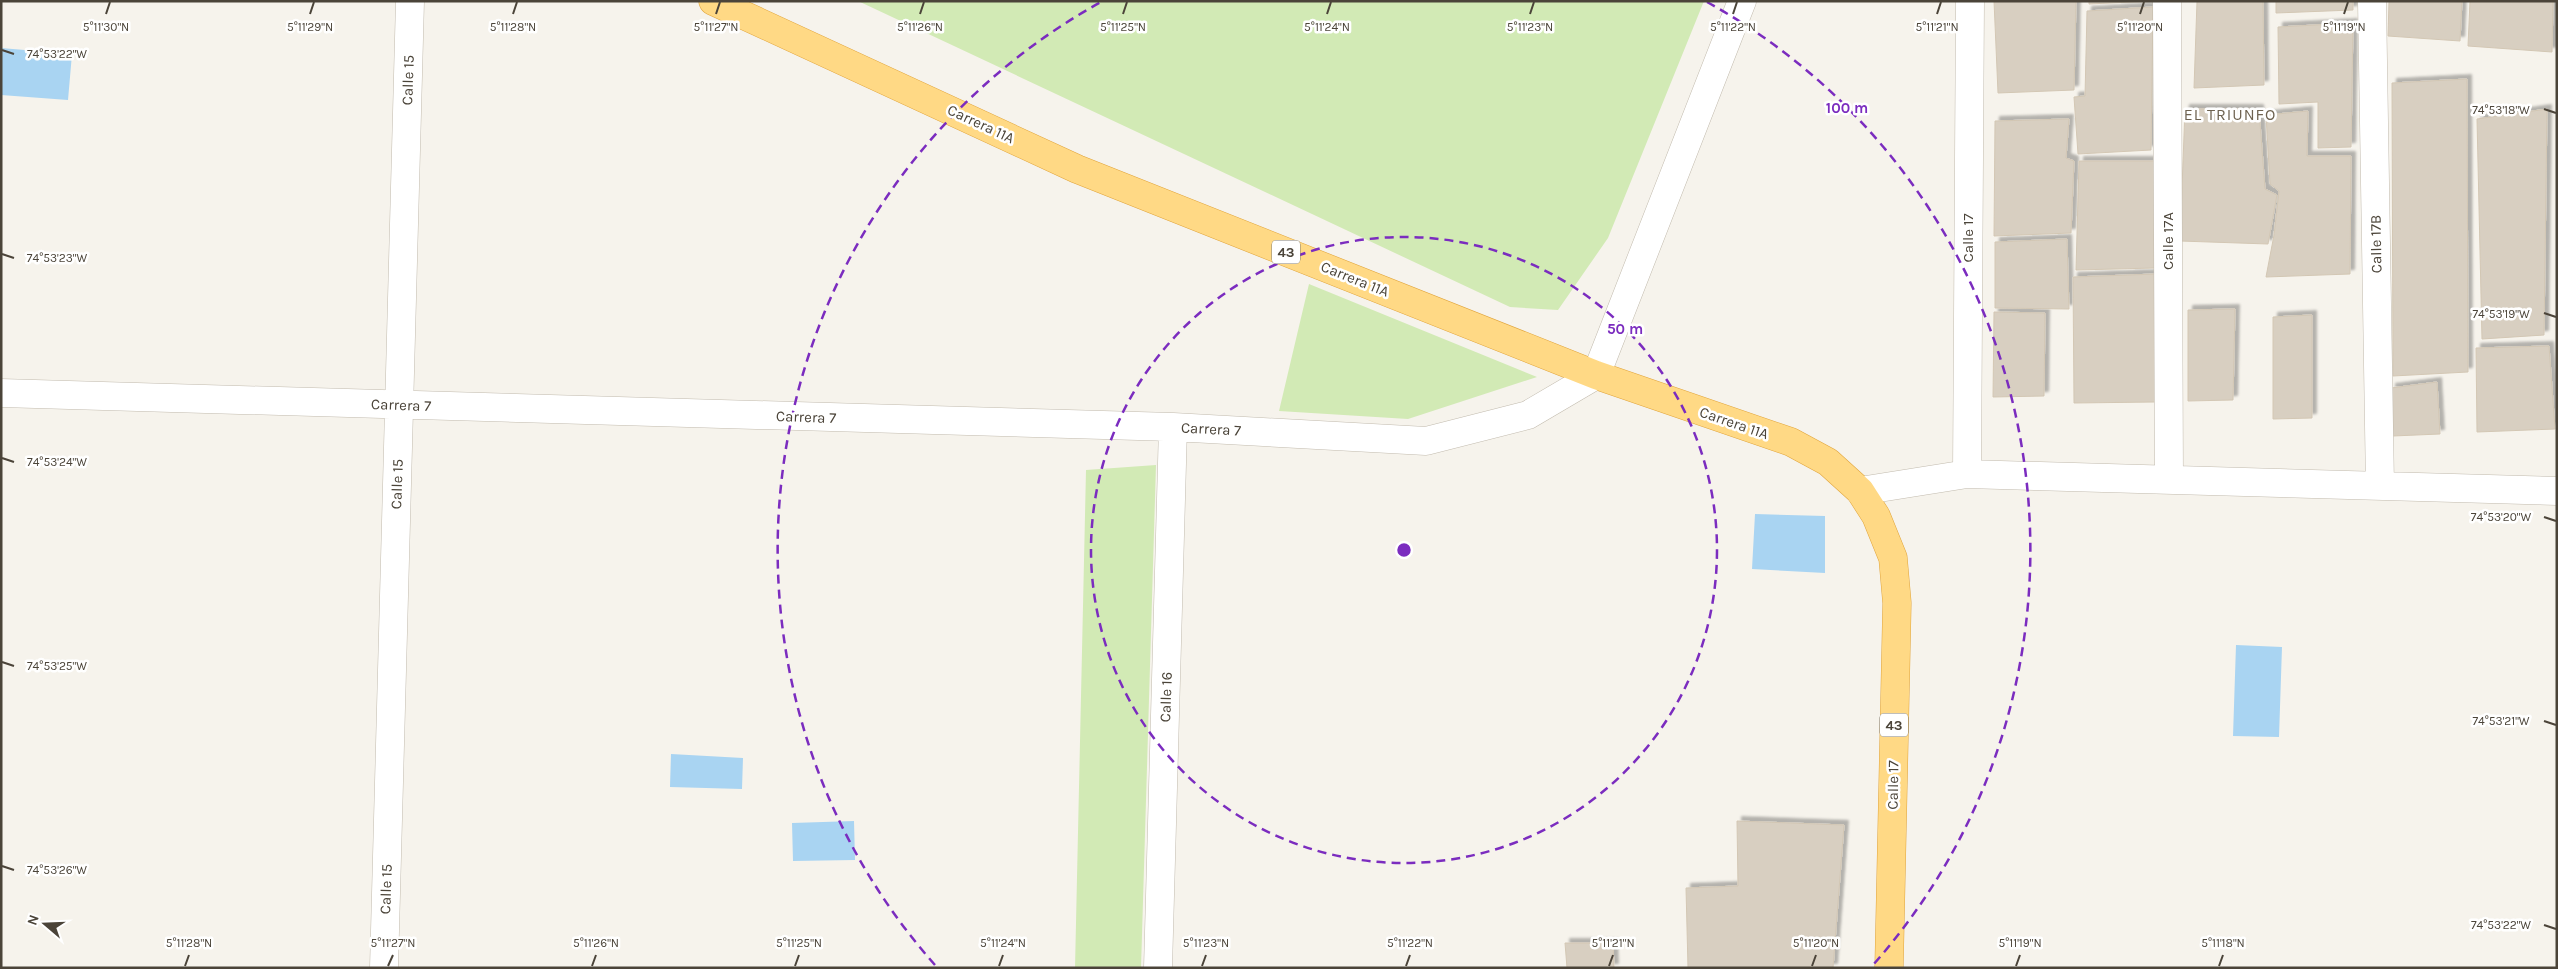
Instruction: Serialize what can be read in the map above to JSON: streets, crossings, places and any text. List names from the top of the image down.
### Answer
{
  "streets": {
    "highway": ["Carrera 11A", "Calle 17", "43"],
    "street": [
      "Calle 15",
      "Calle 17A",
      "Calle 17B",
      "Carrera 7",
      "Calle 16"
    ]
  },
  "crossings": [
    ["Calle 15", "Carrera 7"],
    ["Carrera 11A", "Calle 17"],
    ["Carrera 11A", "Carrera 7"],
    ["Carrera 7", "Calle 16"]
  ],
  "districts": ["EL TRIUNFO"],
  "north": "left",
  "coordinates": [
    "5°11'30\"N",
    "5°11'29\"N",
    "5°11'28\"N",
    "5°11'27\"N",
    "5°11'26\"N",
    "5°11'25\"N",
    "5°11'24\"N",
    "5°11'23\"N",
    "5°11'22\"N",
    "5°11'21\"N",
    "5°11'20\"N",
    "5°11'19\"N",
    "74°53'22\"W",
    "74°53'18\"W",
    "74°53'23\"W",
    "74°53'19\"W",
    "74°53'24\"W",
    "74°53'20\"W",
    "74°53'25\"W",
    "74°53'21\"W",
    "74°53'26\"W",
    "5°11'18\"N"
  ],
  "rings": ["100 m", "50 m"]
}
